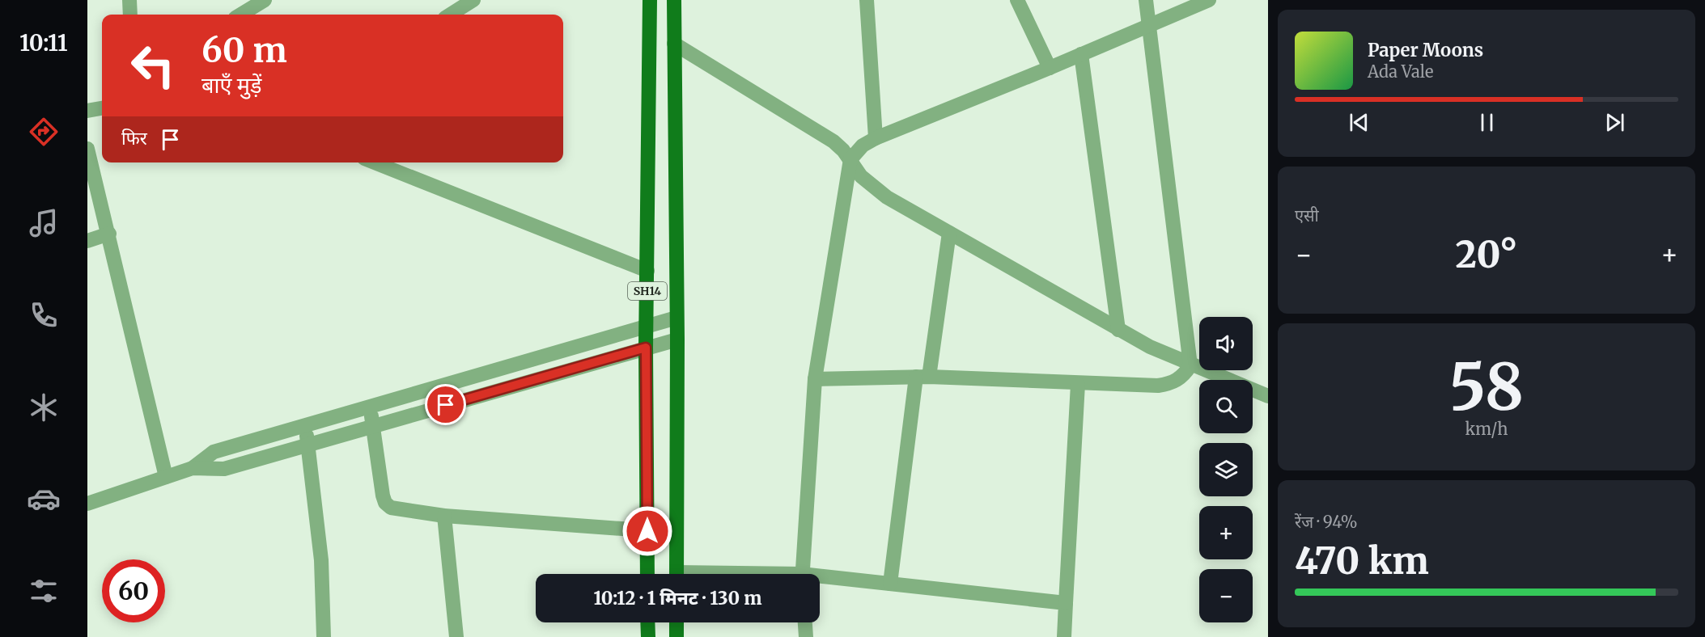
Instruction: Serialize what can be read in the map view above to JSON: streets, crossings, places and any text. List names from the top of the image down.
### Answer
{
  "streets": {
    "main road": ["SH14"]
  },
  "page": {
    "tabs": "10:11",
    "turn": ["60 m", "बाएँ मुड़ें"],
    "song": ["Paper Moons", "Ada Vale"],
    "then": "फिर",
    "tile": [
      "एसी",
      ["58", "km/h"],
      ["रेंज · 94%", "470 km"]
    ],
    "heat": ["−", "20°", "+"],
    "map_buttons": ["+", "−"],
    "limit": "60",
    "trip": "10:12 · 1 मिनट · 130 m"
  }
}
